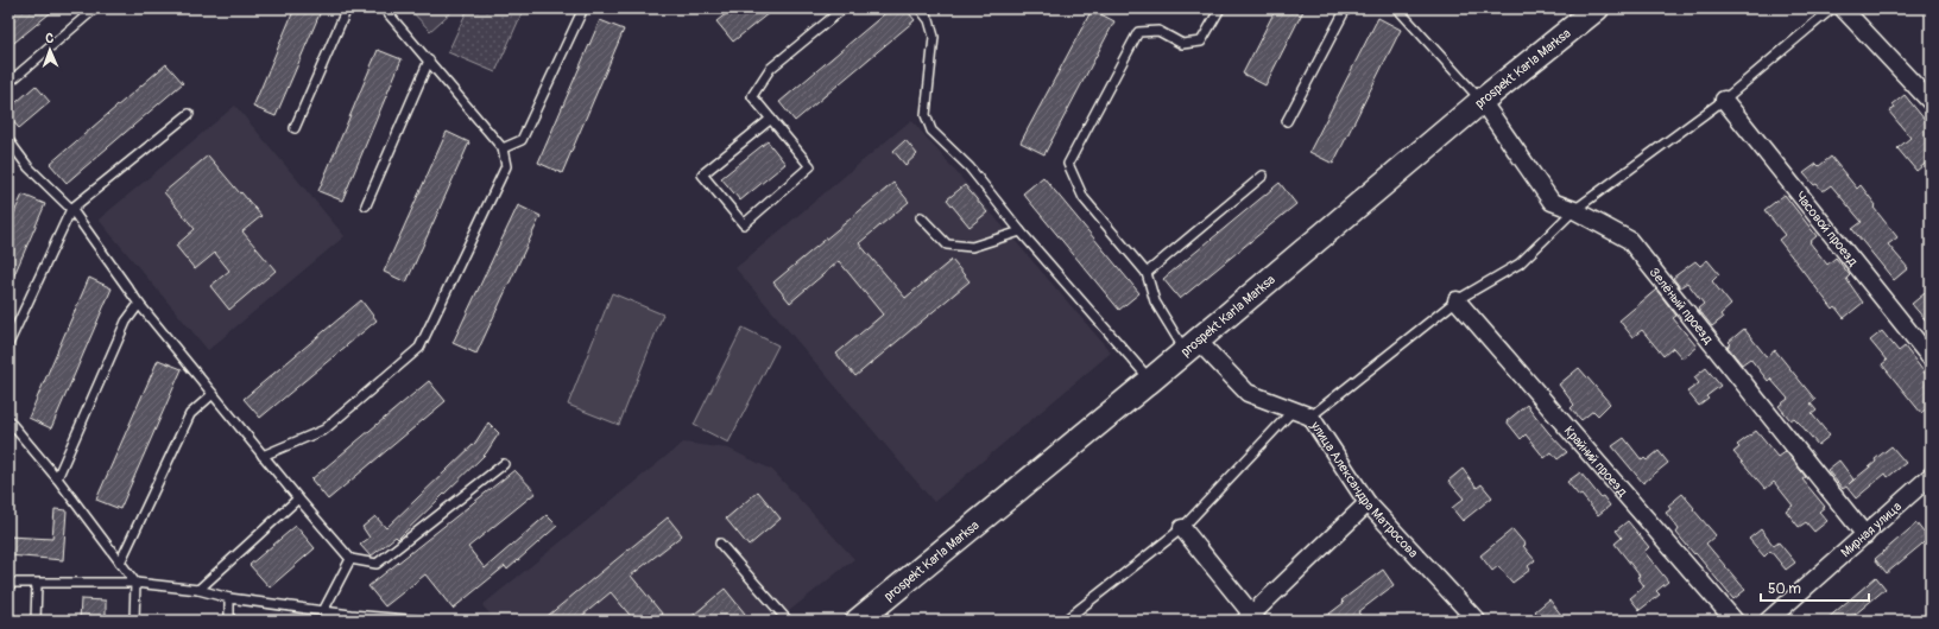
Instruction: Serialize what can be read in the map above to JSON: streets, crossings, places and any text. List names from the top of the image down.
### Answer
{
  "streets": {
    "street": [
      "prospekt Karla Marksa",
      "Часовой проезд",
      "Зелёный проезд",
      "Крайний проезд",
      "улица Александра Матросова",
      "Мирная улица"
    ]
  },
  "crossings": [
    ["prospekt Karla Marksa", "Зелёный проезд"],
    ["prospekt Karla Marksa", "улица Александра Матросова"],
    ["Зелёный проезд", "Мирная улица"]
  ],
  "scale_bar": "50 m",
  "north": "top"
}
